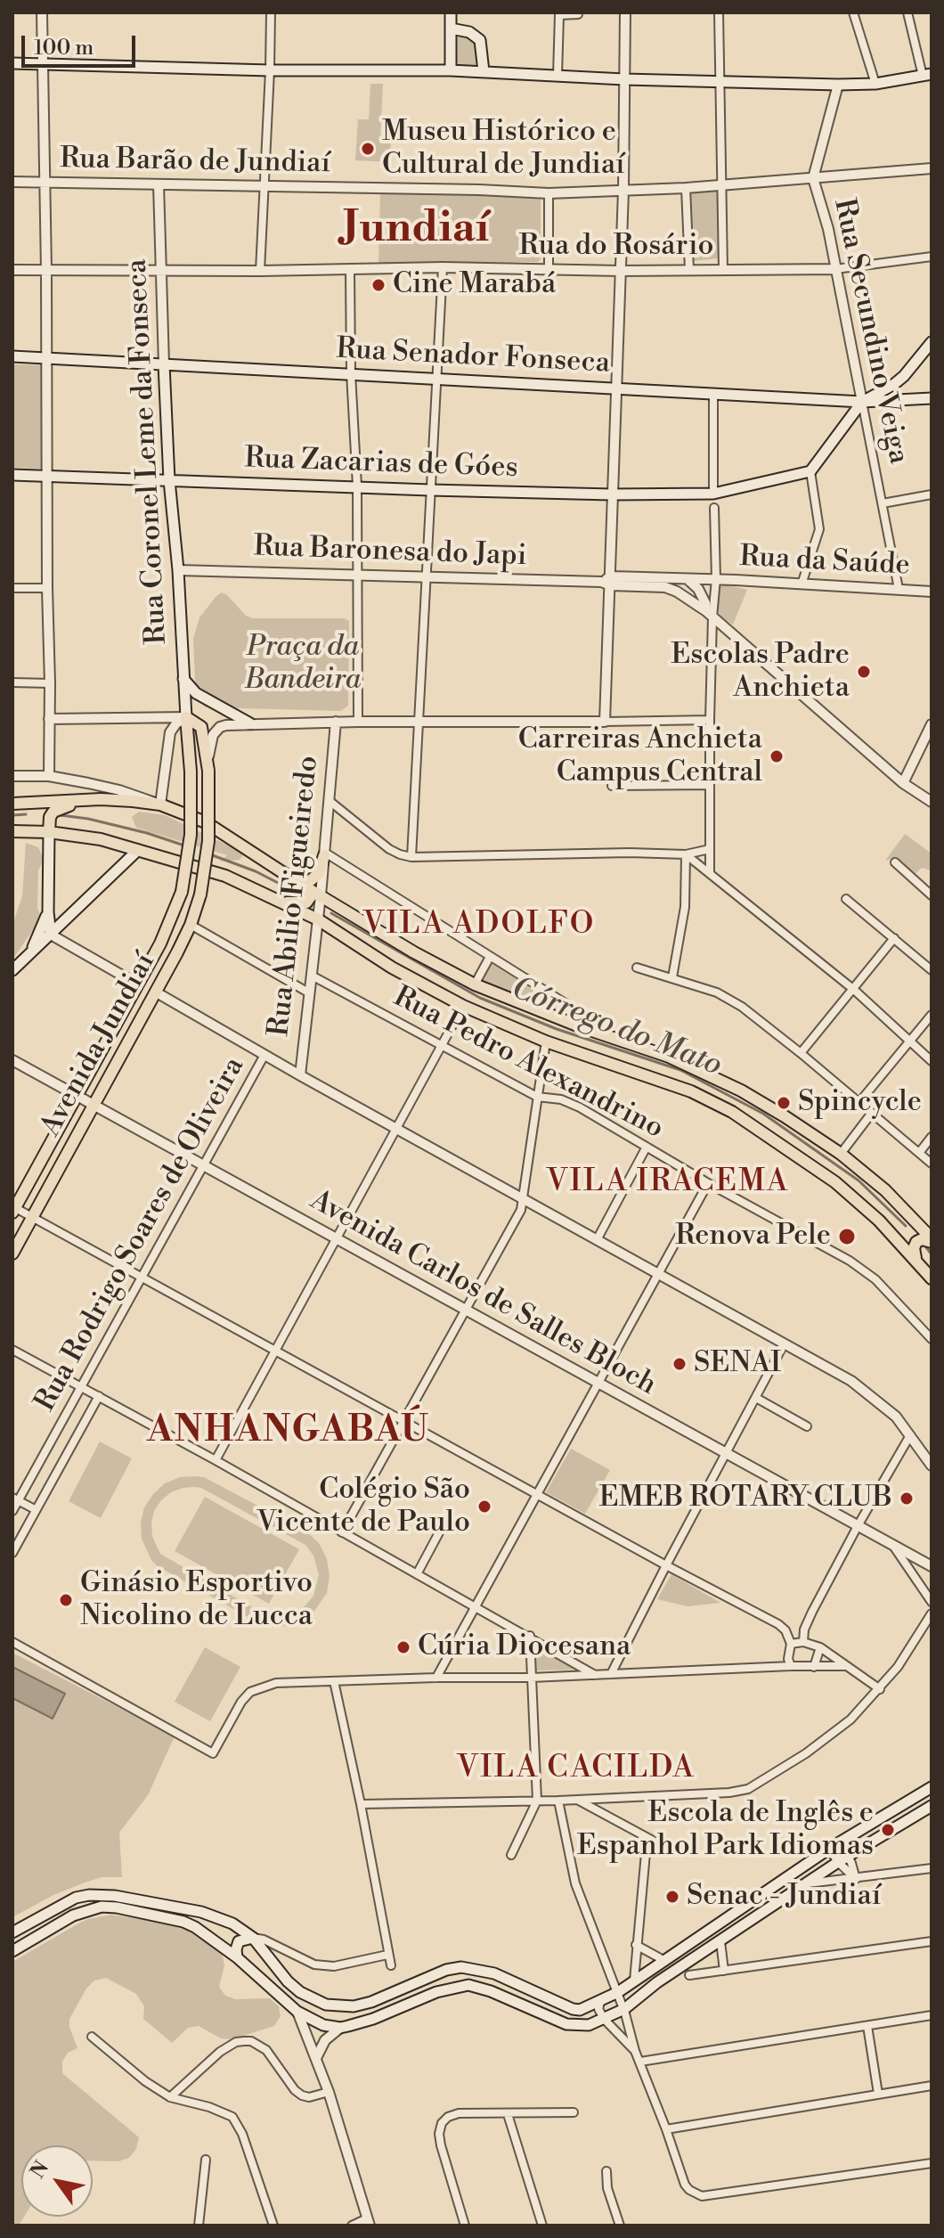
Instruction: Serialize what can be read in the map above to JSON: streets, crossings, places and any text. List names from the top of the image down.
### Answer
{
  "streets": {
    "main road": [
      "Rua Senador Fonseca",
      "Rua Coronel Leme da Fonseca",
      "Rua Zacarias de Góes",
      "Avenida Jundiaí"
    ],
    "street": [
      "Rua Barão de Jundiaí",
      "Rua do Rosário",
      "Rua Secundino Veiga",
      "Rua Baronesa do Japi",
      "Rua da Saúde",
      "Rua Abilio Figueiredo",
      "Rua Pedro Alexandrino",
      "Rua Rodrigo Soares de Oliveira",
      "Avenida Carlos de Salles Bloch"
    ]
  },
  "crossings": [
    ["Rua Barão de Jundiaí", "Rua Secundino Veiga"],
    ["Rua Barão de Jundiaí", "Rua Coronel Leme da Fonseca"],
    ["Rua do Rosário", "Rua Secundino Veiga"],
    ["Rua do Rosário", "Rua Coronel Leme da Fonseca"],
    ["Rua Secundino Veiga", "Rua Senador Fonseca"],
    ["Rua Secundino Veiga", "Rua da Saúde"],
    ["Rua Senador Fonseca", "Rua Coronel Leme da Fonseca"],
    ["Rua Coronel Leme da Fonseca", "Rua Zacarias de Góes"],
    ["Rua Coronel Leme da Fonseca", "Rua Baronesa do Japi"],
    ["Rua Coronel Leme da Fonseca", "Avenida Jundiaí"],
    ["Rua Baronesa do Japi", "Rua da Saúde"],
    ["Rua Abilio Figueiredo", "Rua Pedro Alexandrino"],
    ["Avenida Jundiaí", "Avenida Carlos de Salles Bloch"],
    ["Rua Rodrigo Soares de Oliveira", "Avenida Carlos de Salles Bloch"]
  ],
  "districts": [
    "Jundiaí",
    "VILA ADOLFO",
    "VILA IRACEMA",
    "ANHANGABAÚ",
    "VILA CACILDA"
  ],
  "water": ["Córrego do Mato"],
  "parks": ["Praça da Bandeira"],
  "places": [
    "Museu Histórico e Cultural de Jundiaí",
    "Cine Marabá",
    "Escolas Padre Anchieta",
    "Carreiras Anchieta Campus Central",
    "Spincycle",
    "Renova Pele",
    "SENAI",
    "EMEB ROTARY CLUB",
    "Colégio São Vicente de Paulo",
    "Ginásio Esportivo Nicolino de Lucca",
    "Cúria Diocesana",
    "Escola de Inglês e Espanhol Park Idiomas",
    "Senac - Jundiaí"
  ],
  "scale_bar": "100 m",
  "north": "top left"
}
